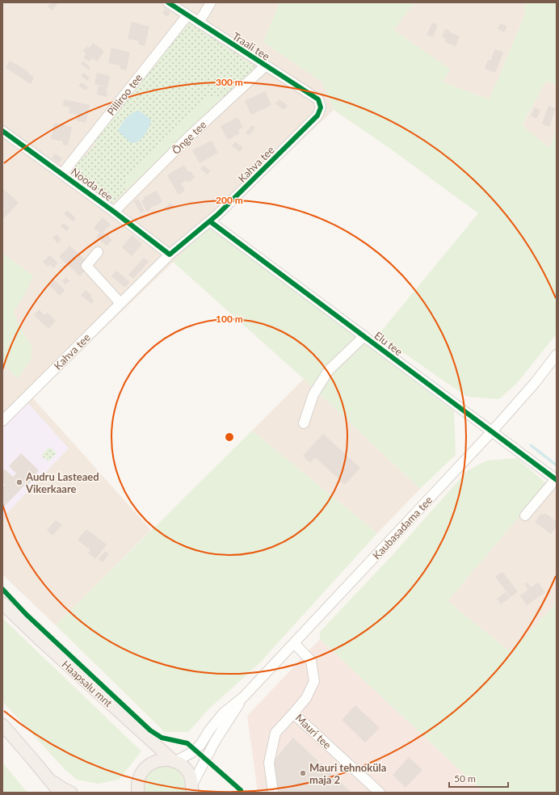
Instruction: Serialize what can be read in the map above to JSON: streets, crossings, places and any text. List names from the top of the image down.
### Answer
{
  "streets": {
    "main road": ["Haapsalu mnt"],
    "street": [
      "Traali tee",
      "Pilliroo tee",
      "Õnge tee",
      "Kahva tee",
      "Nooda tee",
      "Elu tee",
      "Kaubasadama tee",
      "Mauri tee"
    ]
  },
  "crossings": [
    ["Traali tee", "Pilliroo tee"],
    ["Traali tee", "Õnge tee"],
    ["Traali tee", "Kahva tee"],
    ["Pilliroo tee", "Nooda tee"],
    ["Õnge tee", "Nooda tee"],
    ["Kahva tee", "Nooda tee"],
    ["Kahva tee", "Elu tee"],
    ["Elu tee", "Kaubasadama tee"],
    ["Kaubasadama tee", "Haapsalu mnt"],
    ["Kaubasadama tee", "Mauri tee"]
  ],
  "places": ["Audru Lasteaed Vikerkaare", "Mauri tehnoküla maja 2"],
  "scale_bar": "50 m",
  "rings": ["300 m", "200 m", "100 m"]
}
